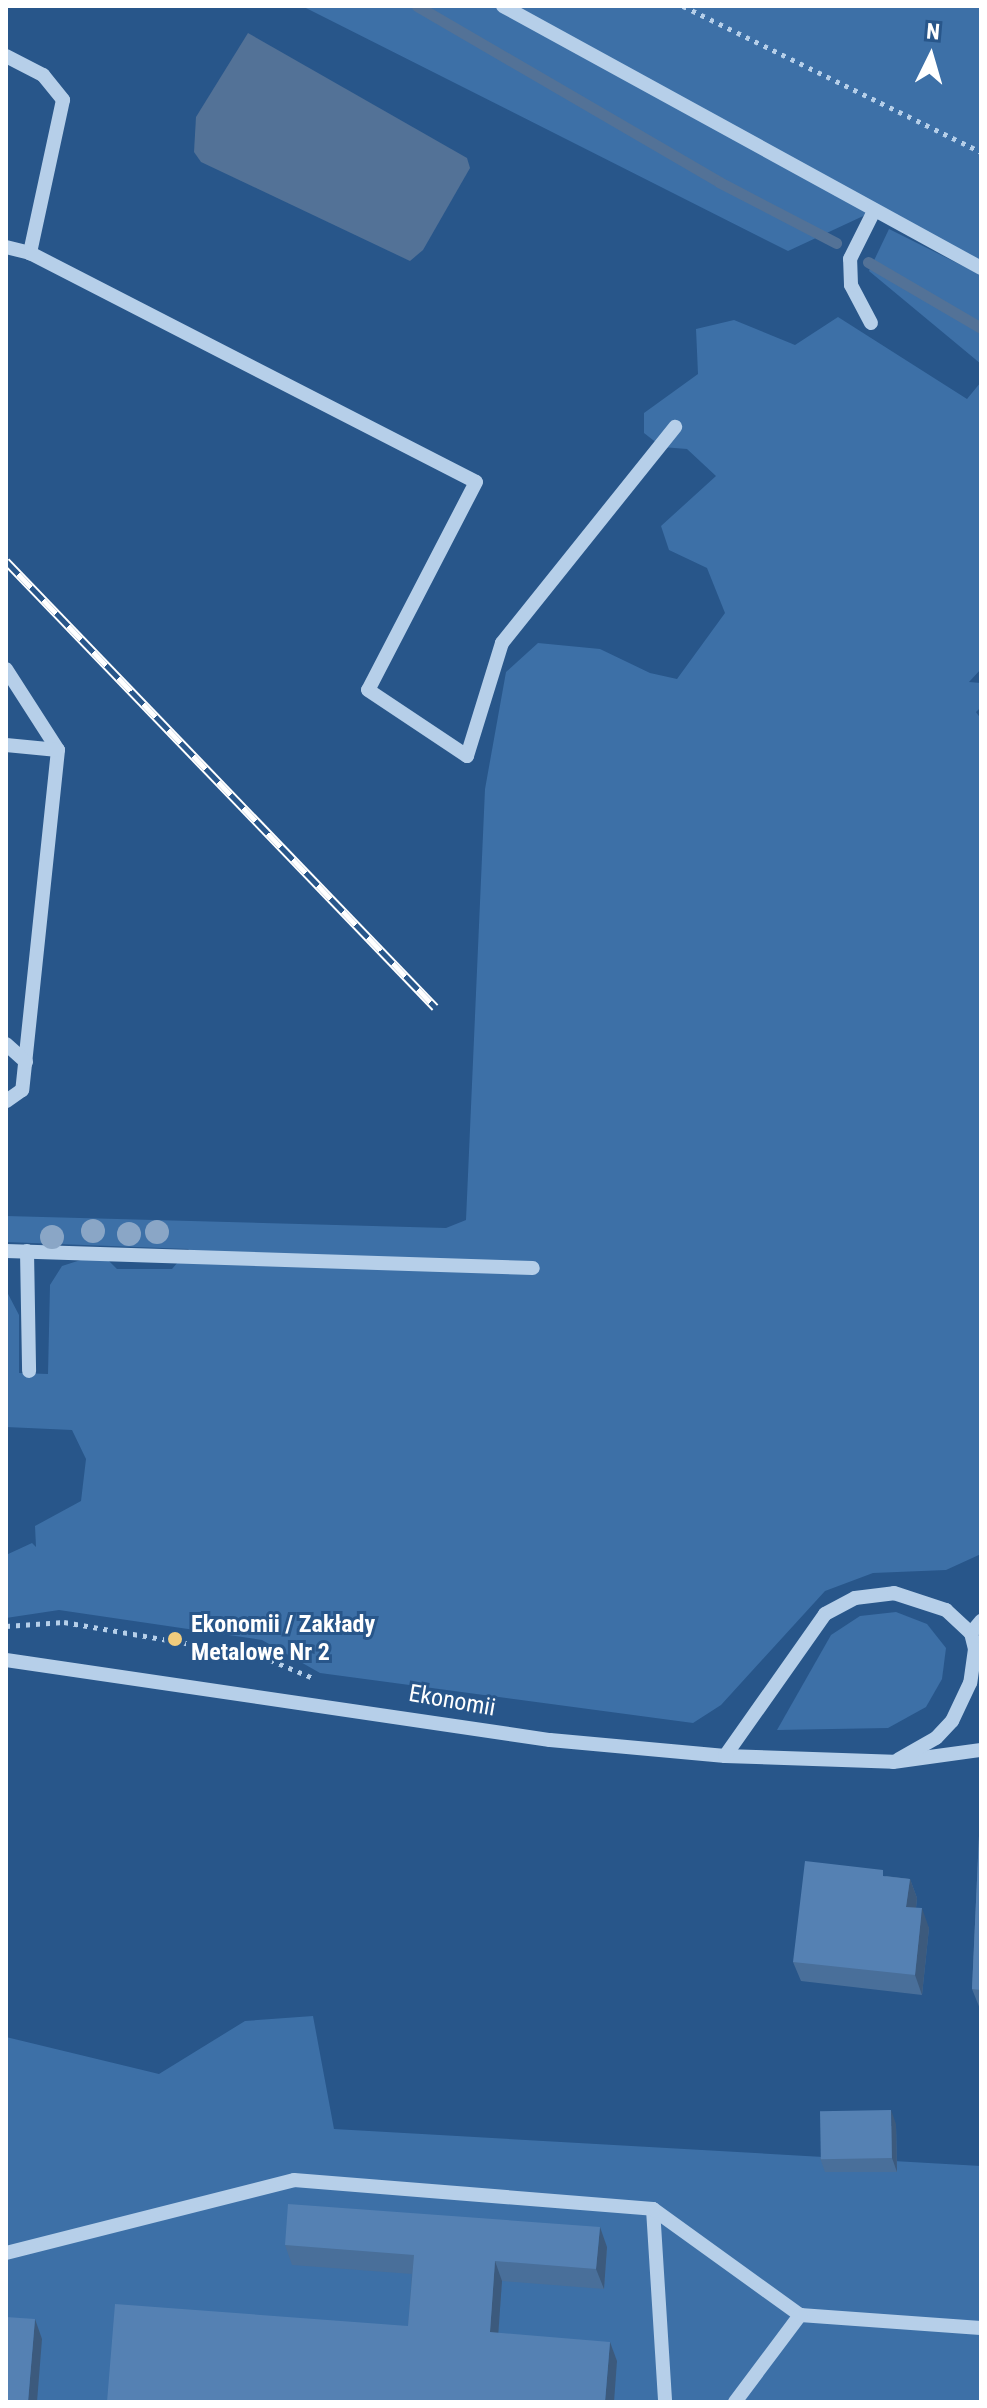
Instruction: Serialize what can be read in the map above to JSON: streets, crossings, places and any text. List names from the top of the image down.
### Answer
{
  "streets": {
    "street": ["Ekonomii"]
  },
  "places": ["Ekonomii / Zakłady Metalowe Nr 2"],
  "north": "top"
}
